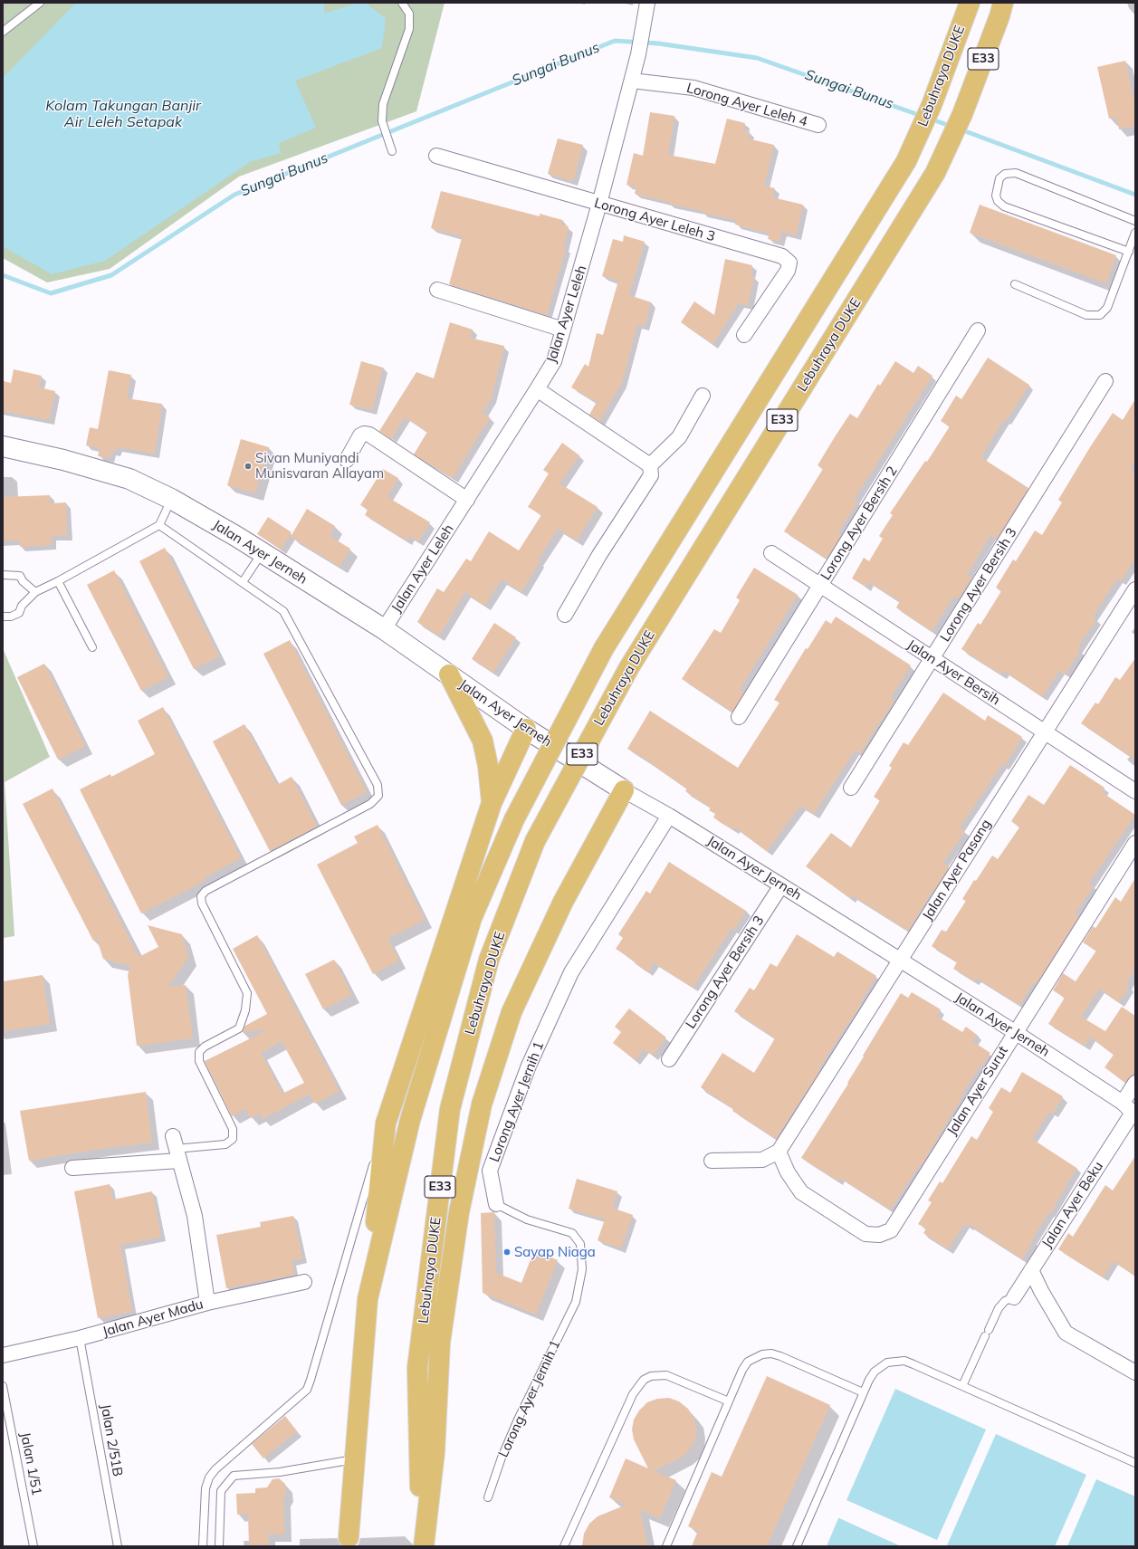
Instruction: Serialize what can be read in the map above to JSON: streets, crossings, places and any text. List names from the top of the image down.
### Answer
{
  "streets": {
    "highway": ["E33", "Lebuhraya DUKE"],
    "main road": ["Jalan Ayer Jerneh"],
    "street": [
      "Lorong Ayer Leleh 4",
      "Lorong Ayer Leleh 3",
      "Jalan Ayer Leleh",
      "Lorong Ayer Bersih 2",
      "Lorong Ayer Bersih 3",
      "Jalan Ayer Bersih",
      "Jalan Ayer Pasang",
      "Jalan Ayer Surut",
      "Lorong Ayer Jernih 1",
      "Jalan Ayer Beku",
      "Jalan Ayer Madu"
    ],
    "lane": ["Jalan 2/51B", "Jalan 1/51"]
  },
  "crossings": [
    ["Lorong Ayer Leleh 4", "Jalan Ayer Leleh"],
    ["Lorong Ayer Leleh 3", "Jalan Ayer Leleh"],
    ["Jalan Ayer Leleh", "Jalan Ayer Jerneh"],
    ["Lorong Ayer Bersih 2", "Jalan Ayer Bersih"],
    ["Jalan Ayer Jerneh", "Lorong Ayer Bersih 3"],
    ["Jalan Ayer Jerneh", "Jalan Ayer Pasang"],
    ["Jalan Ayer Jerneh", "Jalan Ayer Surut"],
    ["Jalan Ayer Jerneh", "Lorong Ayer Jernih 1"],
    ["Jalan Ayer Jerneh", "Jalan Ayer Beku"],
    ["Lorong Ayer Bersih 3", "Jalan Ayer Bersih"],
    ["Jalan Ayer Bersih", "Jalan Ayer Pasang"],
    ["Jalan Ayer Pasang", "Jalan Ayer Surut"],
    ["Jalan Ayer Madu", "Jalan 2/51B"]
  ],
  "water": ["Sungai Bunus", "Kolam Takungan Banjir Air Leleh Setapak"],
  "places": ["Sivan Muniyandi Munisvaran Allayam", "Sayap Niaga"]
}
